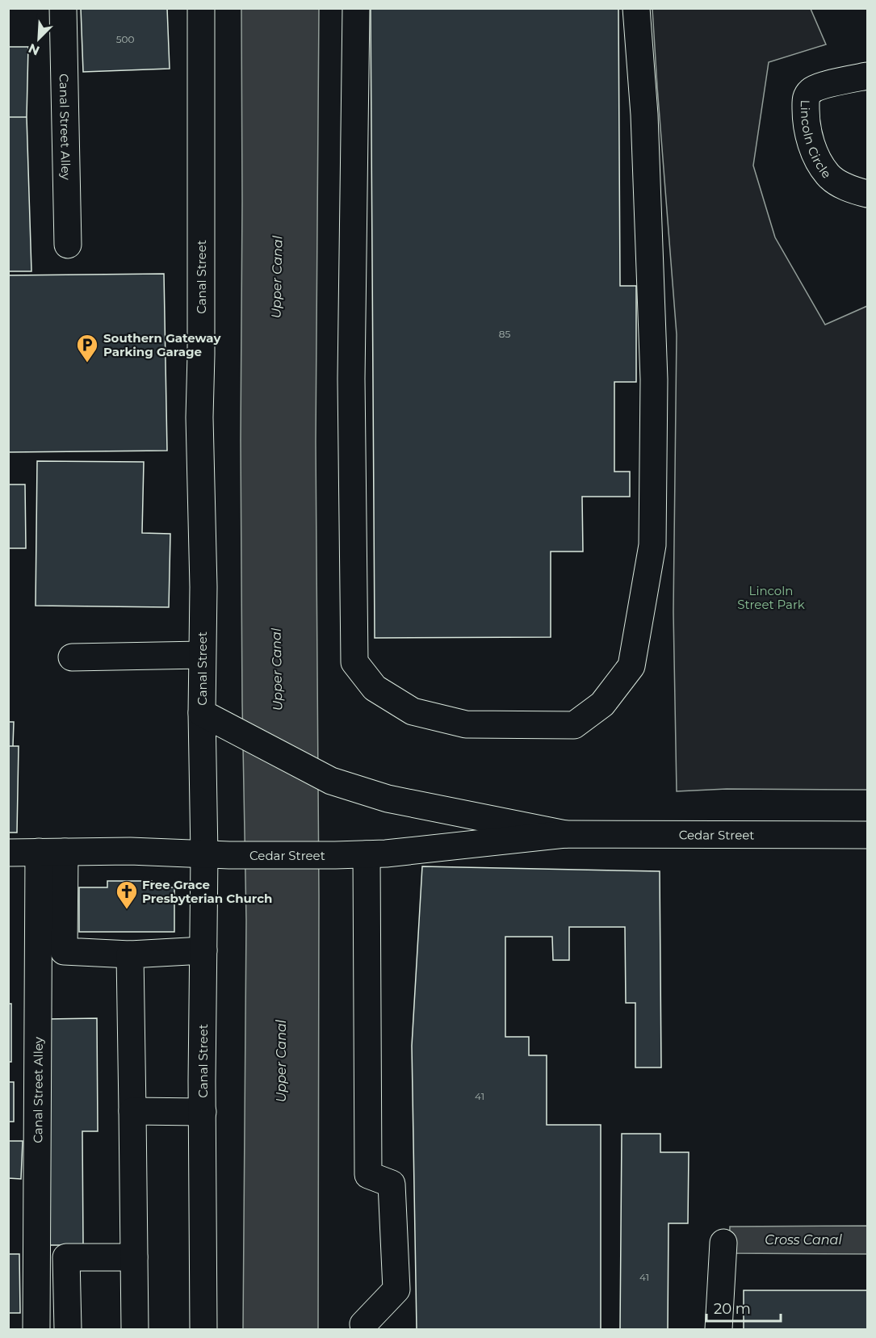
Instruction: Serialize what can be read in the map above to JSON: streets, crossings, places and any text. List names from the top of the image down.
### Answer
{
  "streets": {
    "main road": [
      "Canal Street Alley",
      "Lincoln Circle",
      "Canal Street",
      "Cedar Street"
    ]
  },
  "crossings": [
    ["Canal Street Alley", "Cedar Street"],
    ["Canal Street", "Cedar Street"]
  ],
  "water": ["Upper Canal", "Cross Canal"],
  "parks": ["Lincoln Street Park"],
  "places": {
    "parking": ["Southern Gateway Parking Garage"],
    "church": ["Free Grace Presbyterian Church"]
  },
  "house_numbers": [
    "500",
    "85",
    "41",
    "41"
  ],
  "scale_bar": "20 m",
  "north": "bottom left"
}
